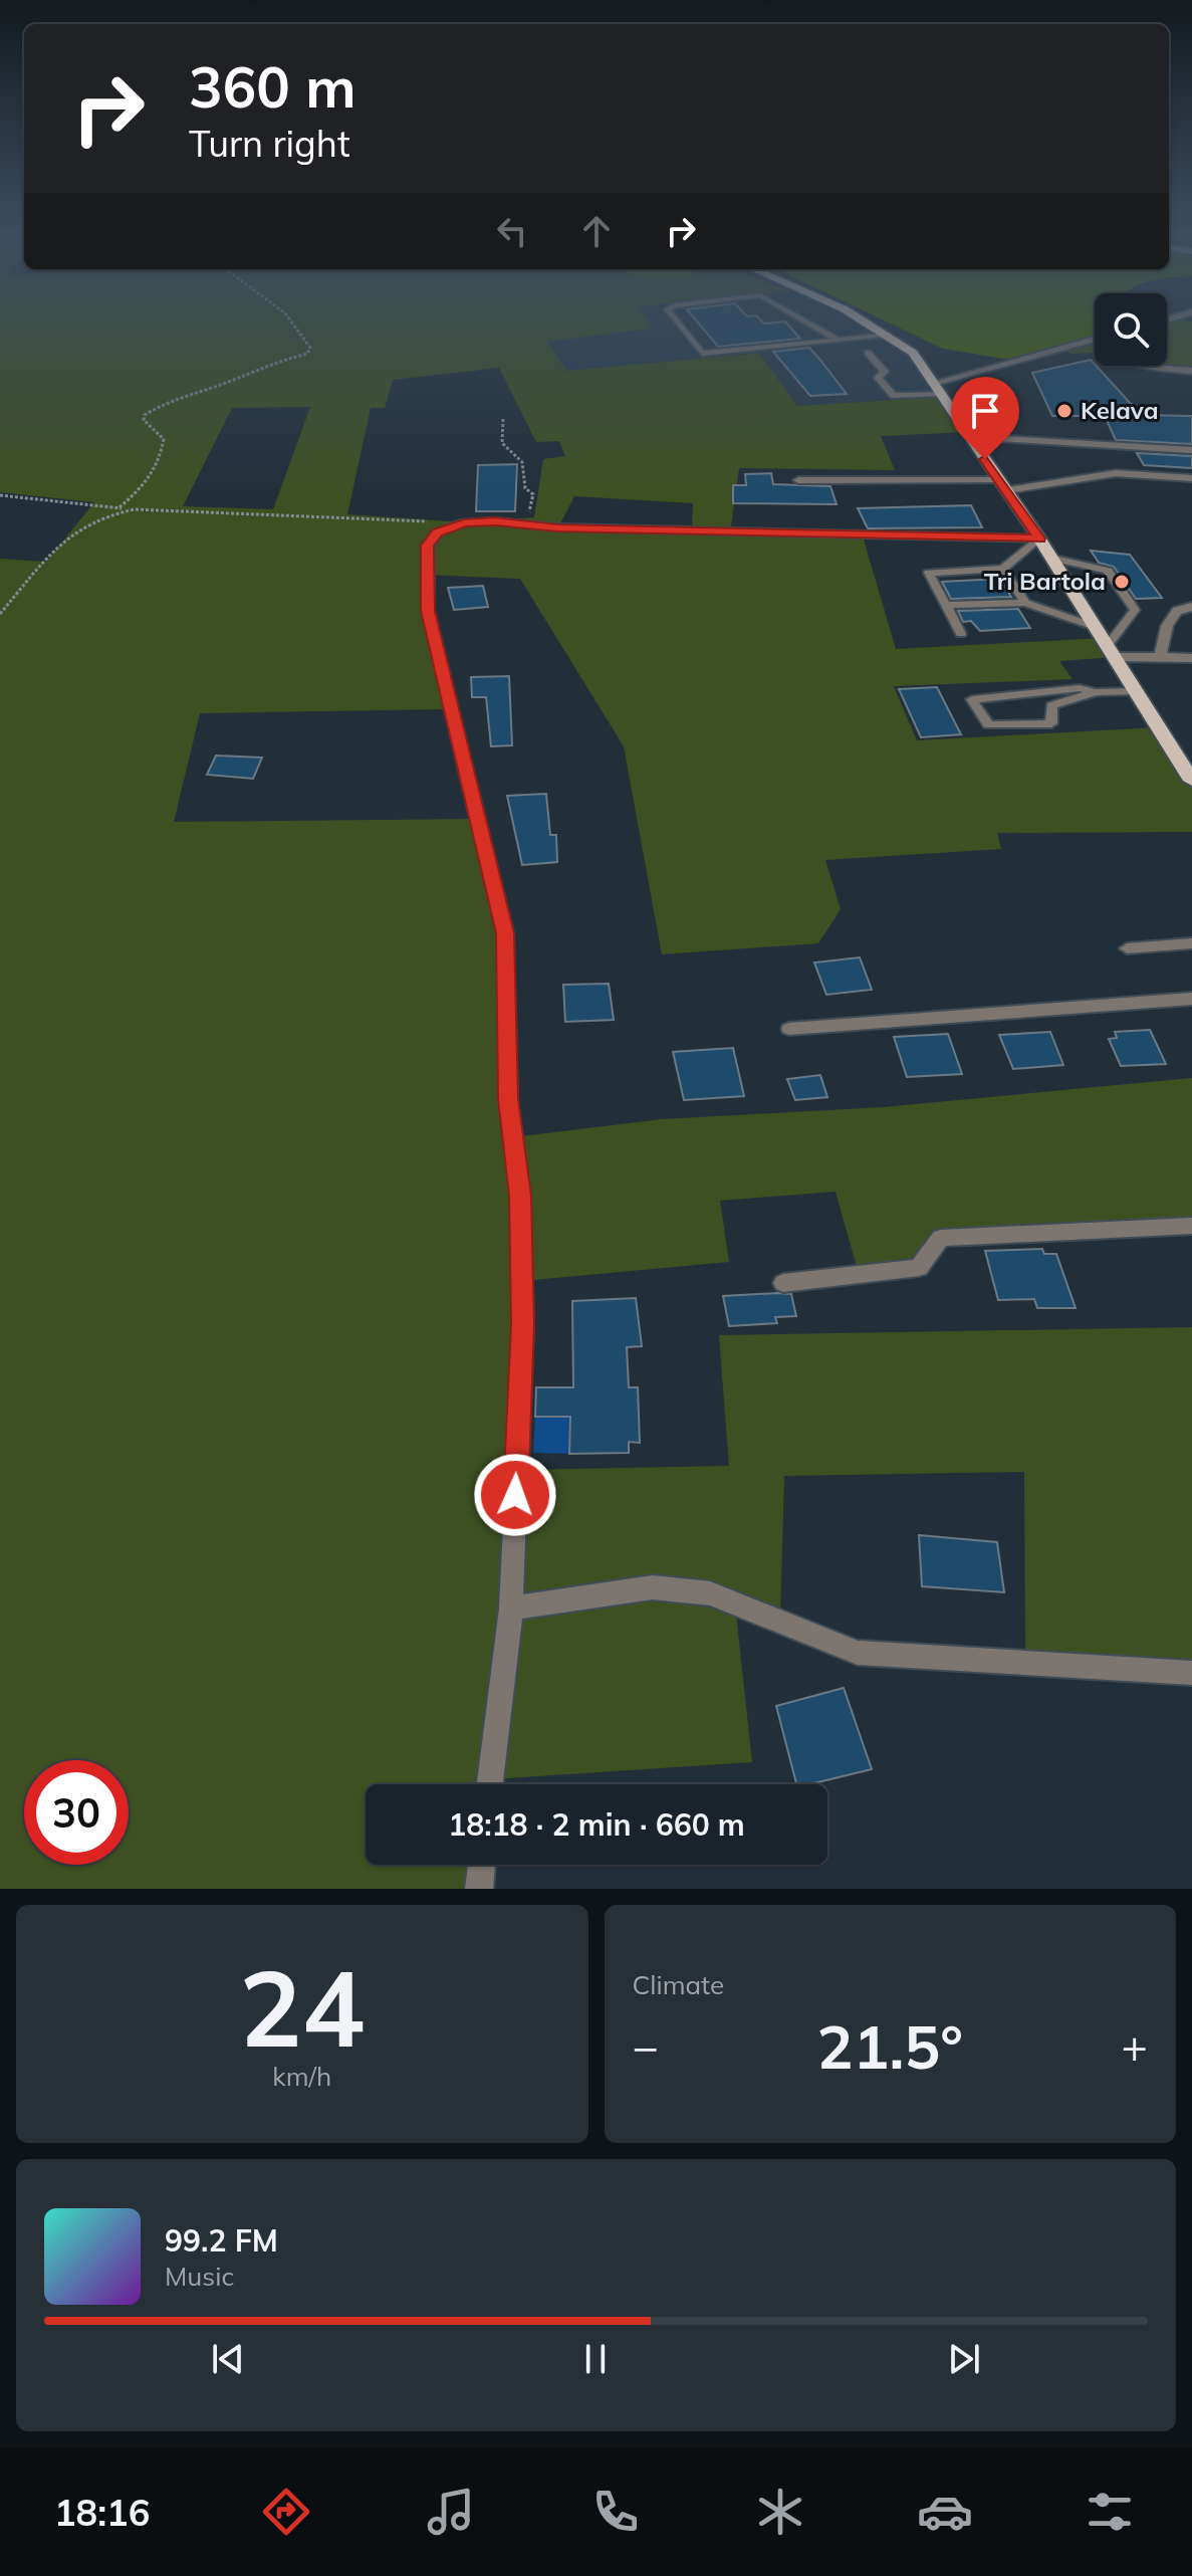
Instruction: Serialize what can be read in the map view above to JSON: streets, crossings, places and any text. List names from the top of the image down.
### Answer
{
  "places": ["Kelava", "Tri Bartola"],
  "page": {
    "turn": ["360 m", "Turn right"],
    "limit": "30",
    "trip": "18:18 · 2 min · 660 m",
    "tile": [
      ["24", "km/h"],
      "Climate"
    ],
    "heat": ["−", "21.5°", "+"],
    "song": ["99.2 FM", "Music"],
    "tabs": "18:16"
  }
}
